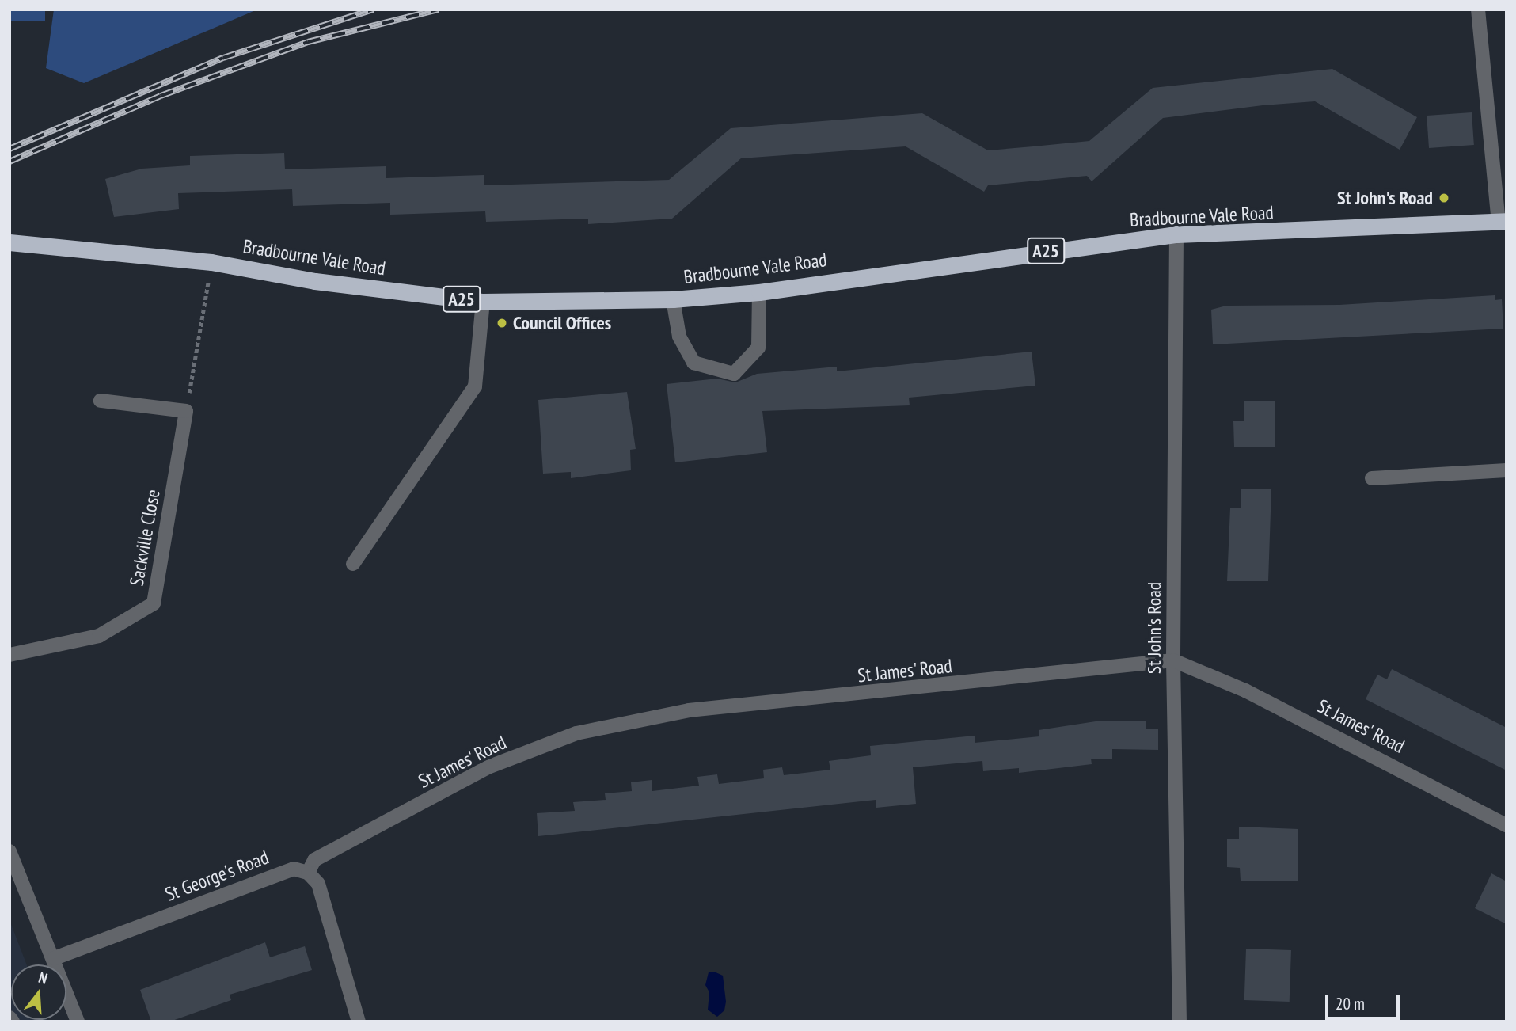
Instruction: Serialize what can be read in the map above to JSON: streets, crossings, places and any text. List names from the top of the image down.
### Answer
{
  "streets": {
    "highway": ["Bradbourne Vale Road", "A25"],
    "street": [
      "Sackville Close",
      "St John's Road",
      "St James' Road",
      "St George's Road"
    ]
  },
  "crossings": [
    ["Bradbourne Vale Road", "St John's Road"],
    ["St John's Road", "St James' Road"],
    ["St James' Road", "St George's Road"]
  ],
  "places": ["St John's Road", "Council Offices"],
  "scale_bar": "20 m",
  "north": "top"
}
